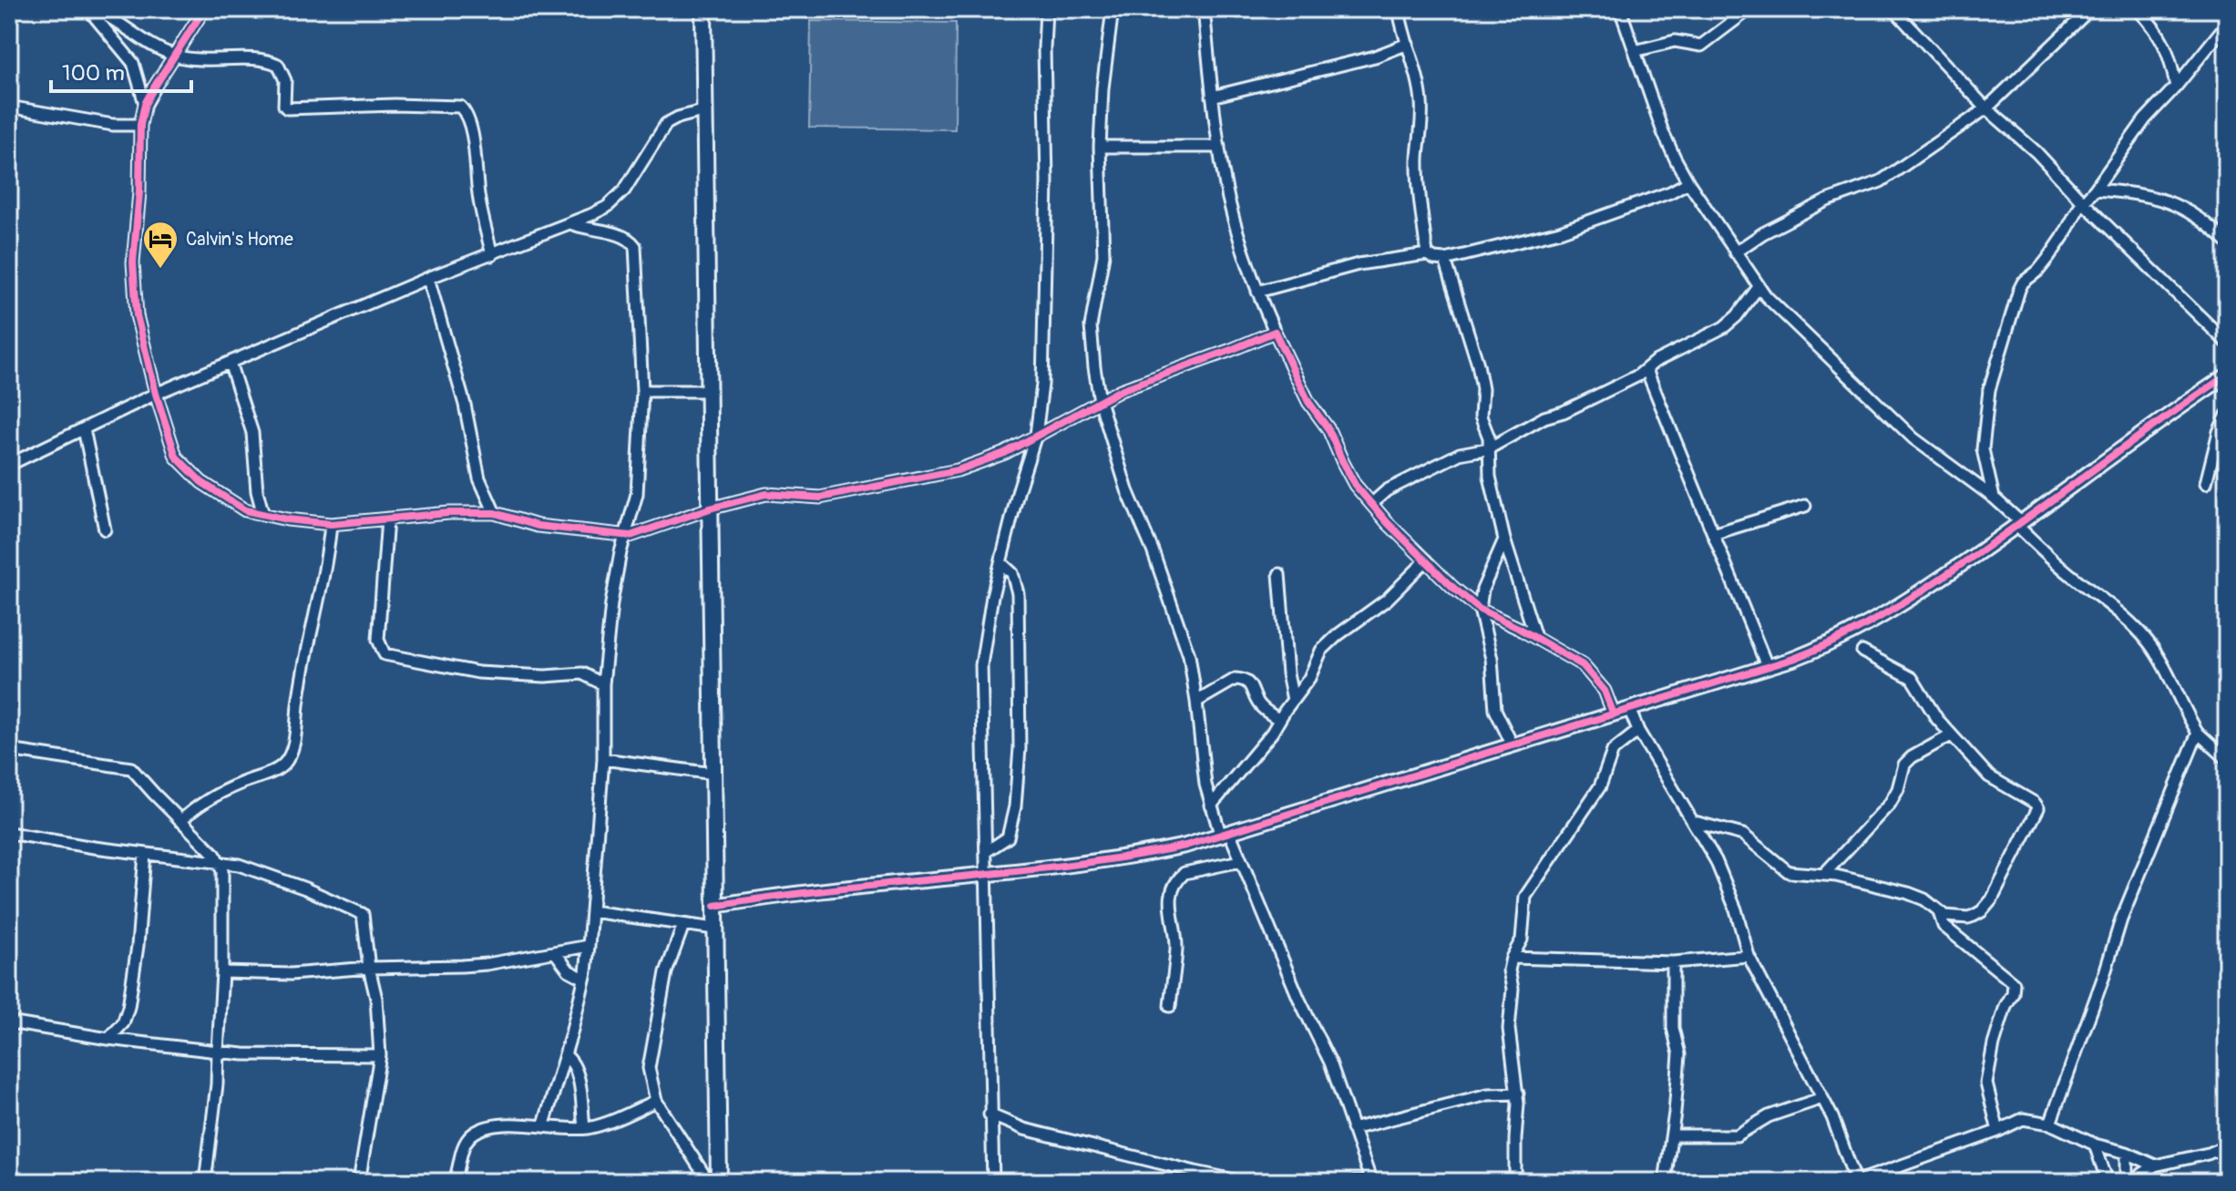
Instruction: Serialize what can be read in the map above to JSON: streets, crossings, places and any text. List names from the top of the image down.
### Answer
{
  "places": {
    "hotel": ["Calvin's Home"]
  },
  "scale_bar": "100 m"
}
